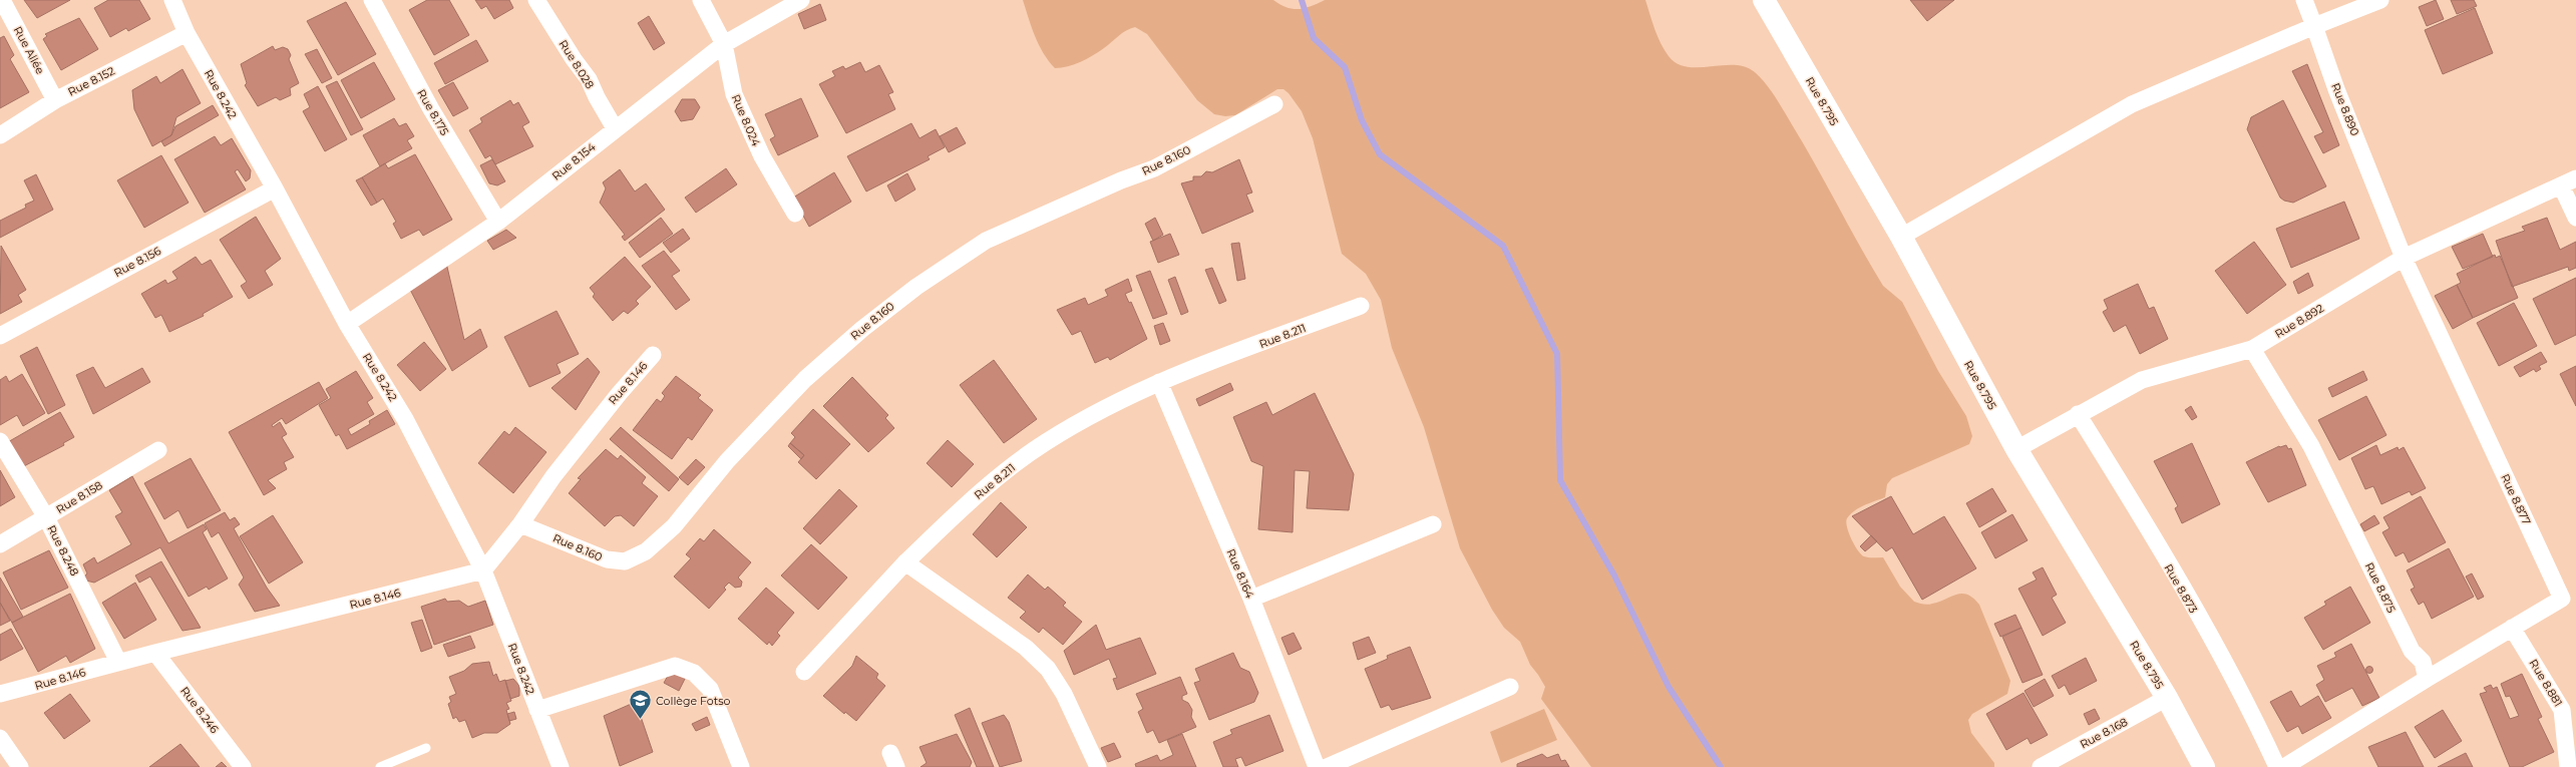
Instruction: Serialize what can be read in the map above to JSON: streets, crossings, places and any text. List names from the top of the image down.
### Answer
{
  "streets": {
    "highway": ["Rue 8.795"],
    "street": [
      "Rue Allée",
      "Rue 8.028",
      "Rue 8.152",
      "Rue 8.242",
      "Rue 8.890",
      "Rue 8.175",
      "Rue 8.024",
      "Rue 8.160",
      "Rue 8.154",
      "Rue 8.156",
      "Rue 8.892",
      "Rue 8.211",
      "Rue 8.146",
      "Rue 8.158",
      "Rue 8.877",
      "Rue 8.248",
      "Rue 8.164",
      "Rue 8.875",
      "Rue 8.873",
      "Rue 8.881",
      "Rue 8.246",
      "Rue 8.168"
    ]
  },
  "crossings": [
    ["Rue Allée", "Rue 8.152"],
    ["Rue 8.028", "Rue 8.154"],
    ["Rue 8.152", "Rue 8.242"],
    ["Rue 8.242", "Rue 8.154"],
    ["Rue 8.242", "Rue 8.156"],
    ["Rue 8.242", "Rue 8.146"],
    ["Rue 8.795", "Rue 8.892"],
    ["Rue 8.795", "Rue 8.168"],
    ["Rue 8.890", "Rue 8.892"],
    ["Rue 8.890", "Rue 8.877"],
    ["Rue 8.175", "Rue 8.154"],
    ["Rue 8.024", "Rue 8.154"],
    ["Rue 8.160", "Rue 8.146"],
    ["Rue 8.892", "Rue 8.877"],
    ["Rue 8.892", "Rue 8.875"],
    ["Rue 8.892", "Rue 8.873"],
    ["Rue 8.211", "Rue 8.164"],
    ["Rue 8.146", "Rue 8.248"],
    ["Rue 8.146", "Rue 8.246"],
    ["Rue 8.158", "Rue 8.248"],
    ["Rue 8.877", "Rue 8.875"],
    ["Rue 8.877", "Rue 8.881"]
  ],
  "places": {
    "school or university": ["Collège Fotso"]
  }
}
